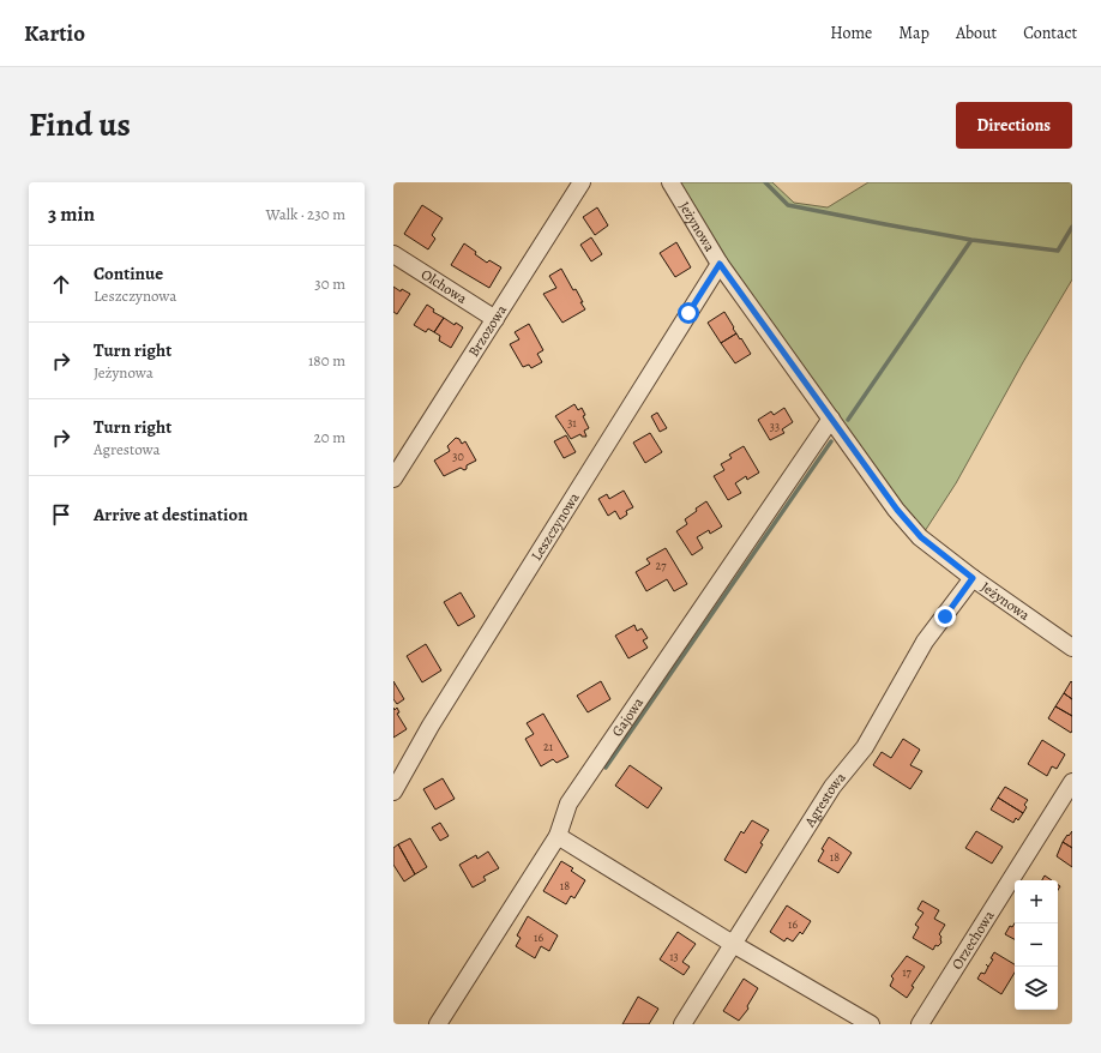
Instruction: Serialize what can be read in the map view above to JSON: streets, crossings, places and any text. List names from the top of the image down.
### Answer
{
  "streets": {
    "street": [
      "Jeżynowa",
      "Olchowa",
      "Brzozowa",
      "Leszczynowa",
      "Gajowa",
      "Agrestowa",
      "Orzechowa"
    ]
  },
  "crossings": [
    ["Jeżynowa", "Leszczynowa"],
    ["Jeżynowa", "Gajowa"],
    ["Jeżynowa", "Agrestowa"],
    ["Olchowa", "Brzozowa"]
  ],
  "house_numbers": [
    "31",
    "33",
    "30",
    "27",
    "21",
    "18",
    "18",
    "16",
    "16",
    "13",
    "17"
  ],
  "page": {
    "header": "Kartio",
    "nav": [
      "Home",
      "Map",
      "About",
      "Contact"
    ],
    "title": "Find us",
    "buttons": "Directions",
    "heading": ["3 min", "Walk · 230 m"],
    "list": [
      ["Continue", "Leszczynowa", "30 m"],
      ["Turn right", "Jeżynowa", "180 m"],
      ["Turn right", "Agrestowa", "20 m"],
      "Arrive at destination"
    ],
    "map_buttons": ["+", "−"]
  }
}
